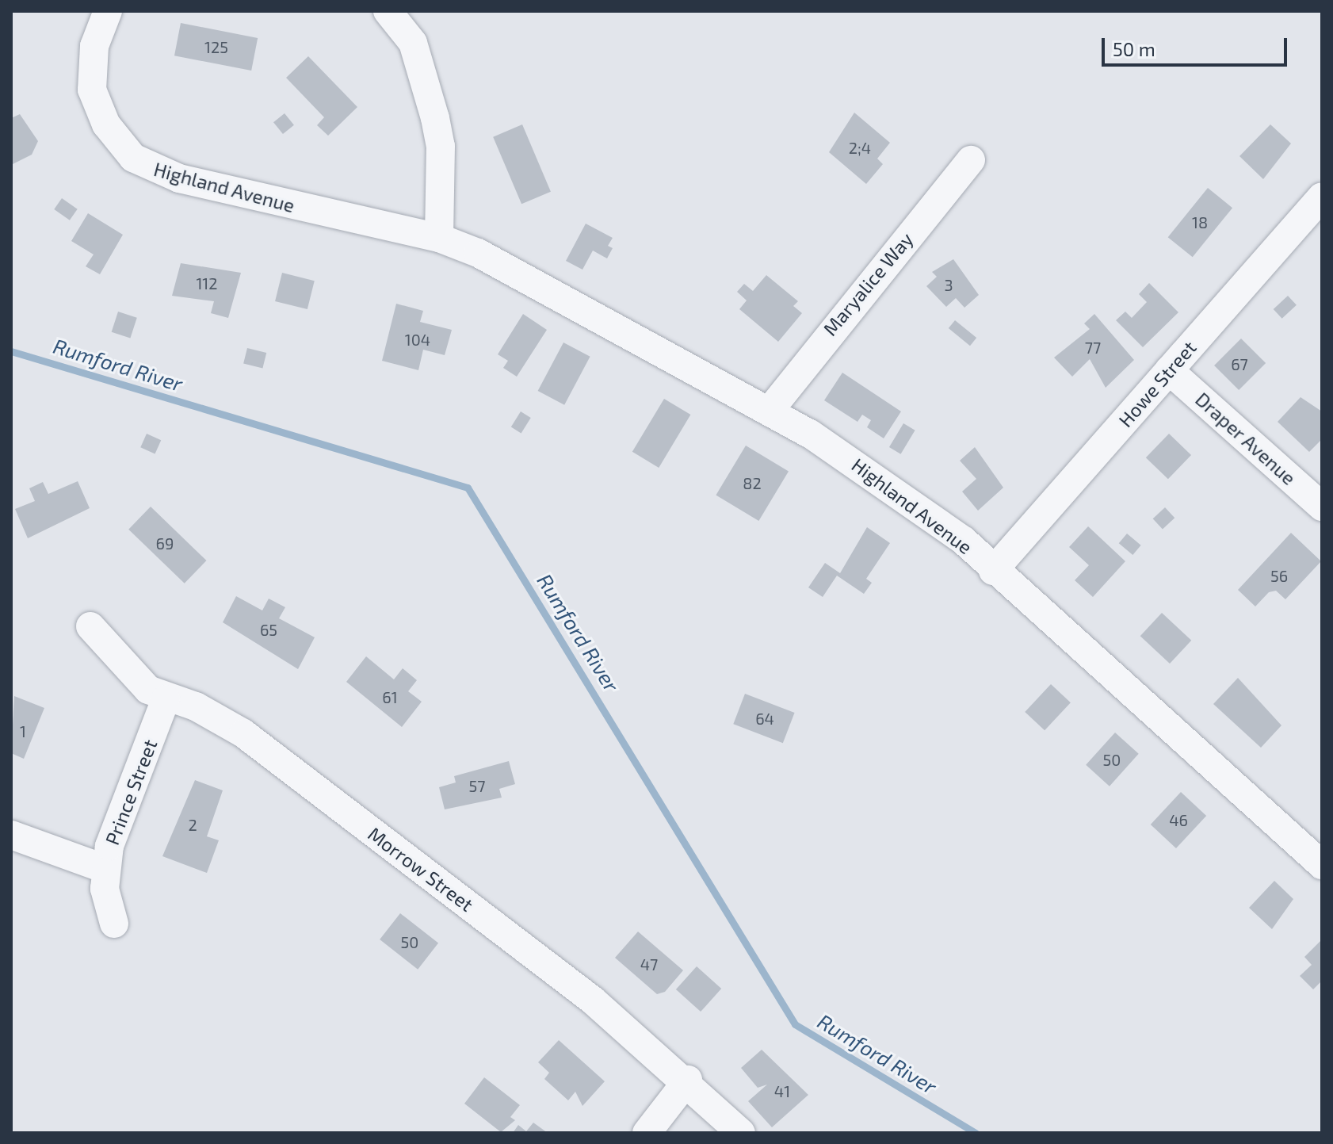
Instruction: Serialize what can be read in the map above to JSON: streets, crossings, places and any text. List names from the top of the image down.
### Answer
{
  "streets": {
    "street": [
      "Highland Avenue",
      "Maryalice Way",
      "Howe Street",
      "Draper Avenue",
      "Prince Street",
      "Morrow Street"
    ]
  },
  "crossings": [
    ["Highland Avenue", "Maryalice Way"],
    ["Highland Avenue", "Howe Street"],
    ["Howe Street", "Draper Avenue"],
    ["Prince Street", "Morrow Street"]
  ],
  "water": ["Rumford River"],
  "house_numbers": [
    "125",
    "2;4",
    "18",
    "112",
    "3",
    "104",
    "77",
    "67",
    "82",
    "69",
    "56",
    "65",
    "61",
    "64",
    "1",
    "50",
    "57",
    "46",
    "2",
    "50",
    "47",
    "41"
  ],
  "scale_bar": "50 m"
}
